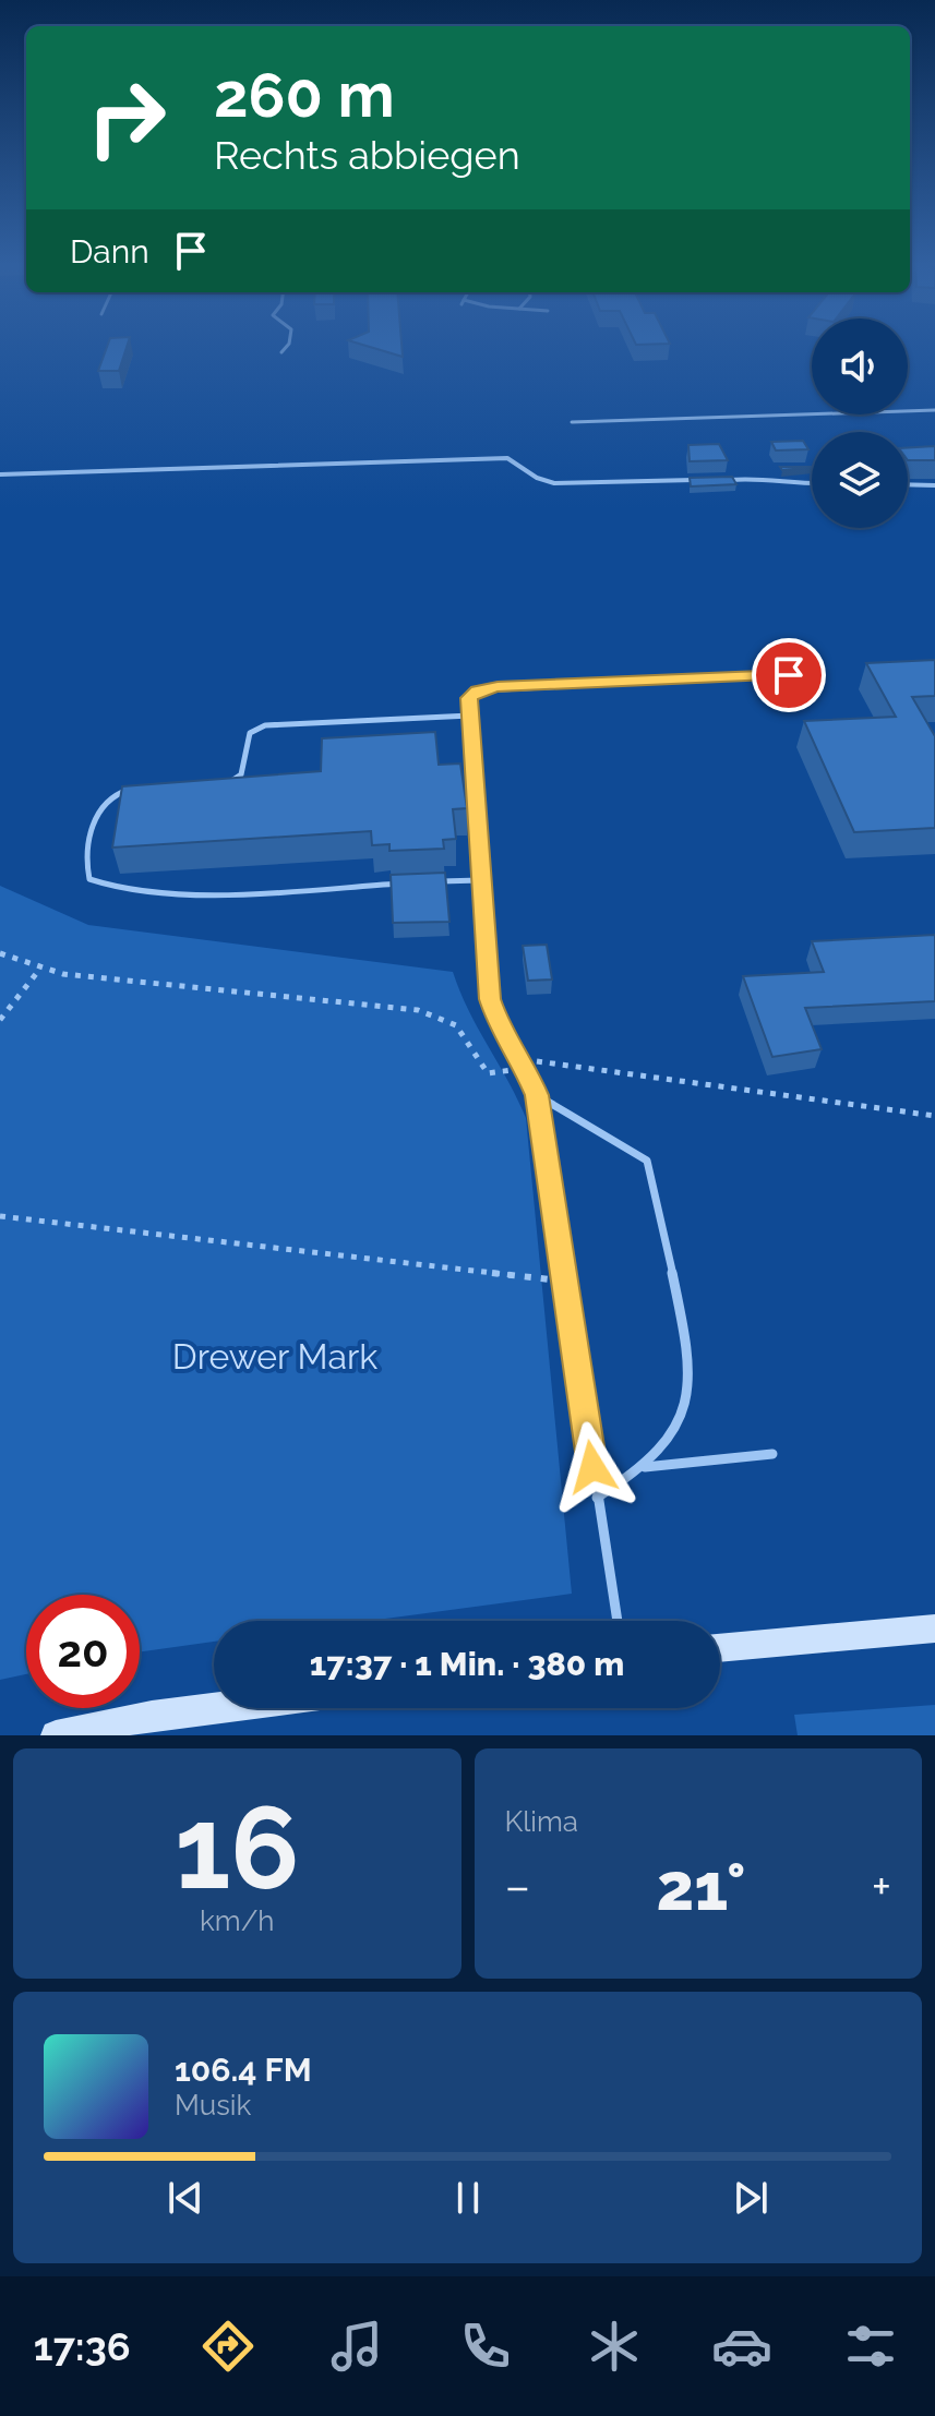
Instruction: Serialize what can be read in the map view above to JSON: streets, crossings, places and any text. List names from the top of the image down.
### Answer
{
  "parks": ["Drewer Mark"],
  "page": {
    "turn": ["260 m", "Rechts abbiegen"],
    "then": "Dann",
    "limit": "20",
    "trip": "17:37 · 1 Min. · 380 m",
    "tile": [
      ["16", "km/h"],
      "Klima"
    ],
    "heat": ["−", "21°", "+"],
    "song": ["106.4 FM", "Musik"],
    "tabs": "17:36"
  }
}
